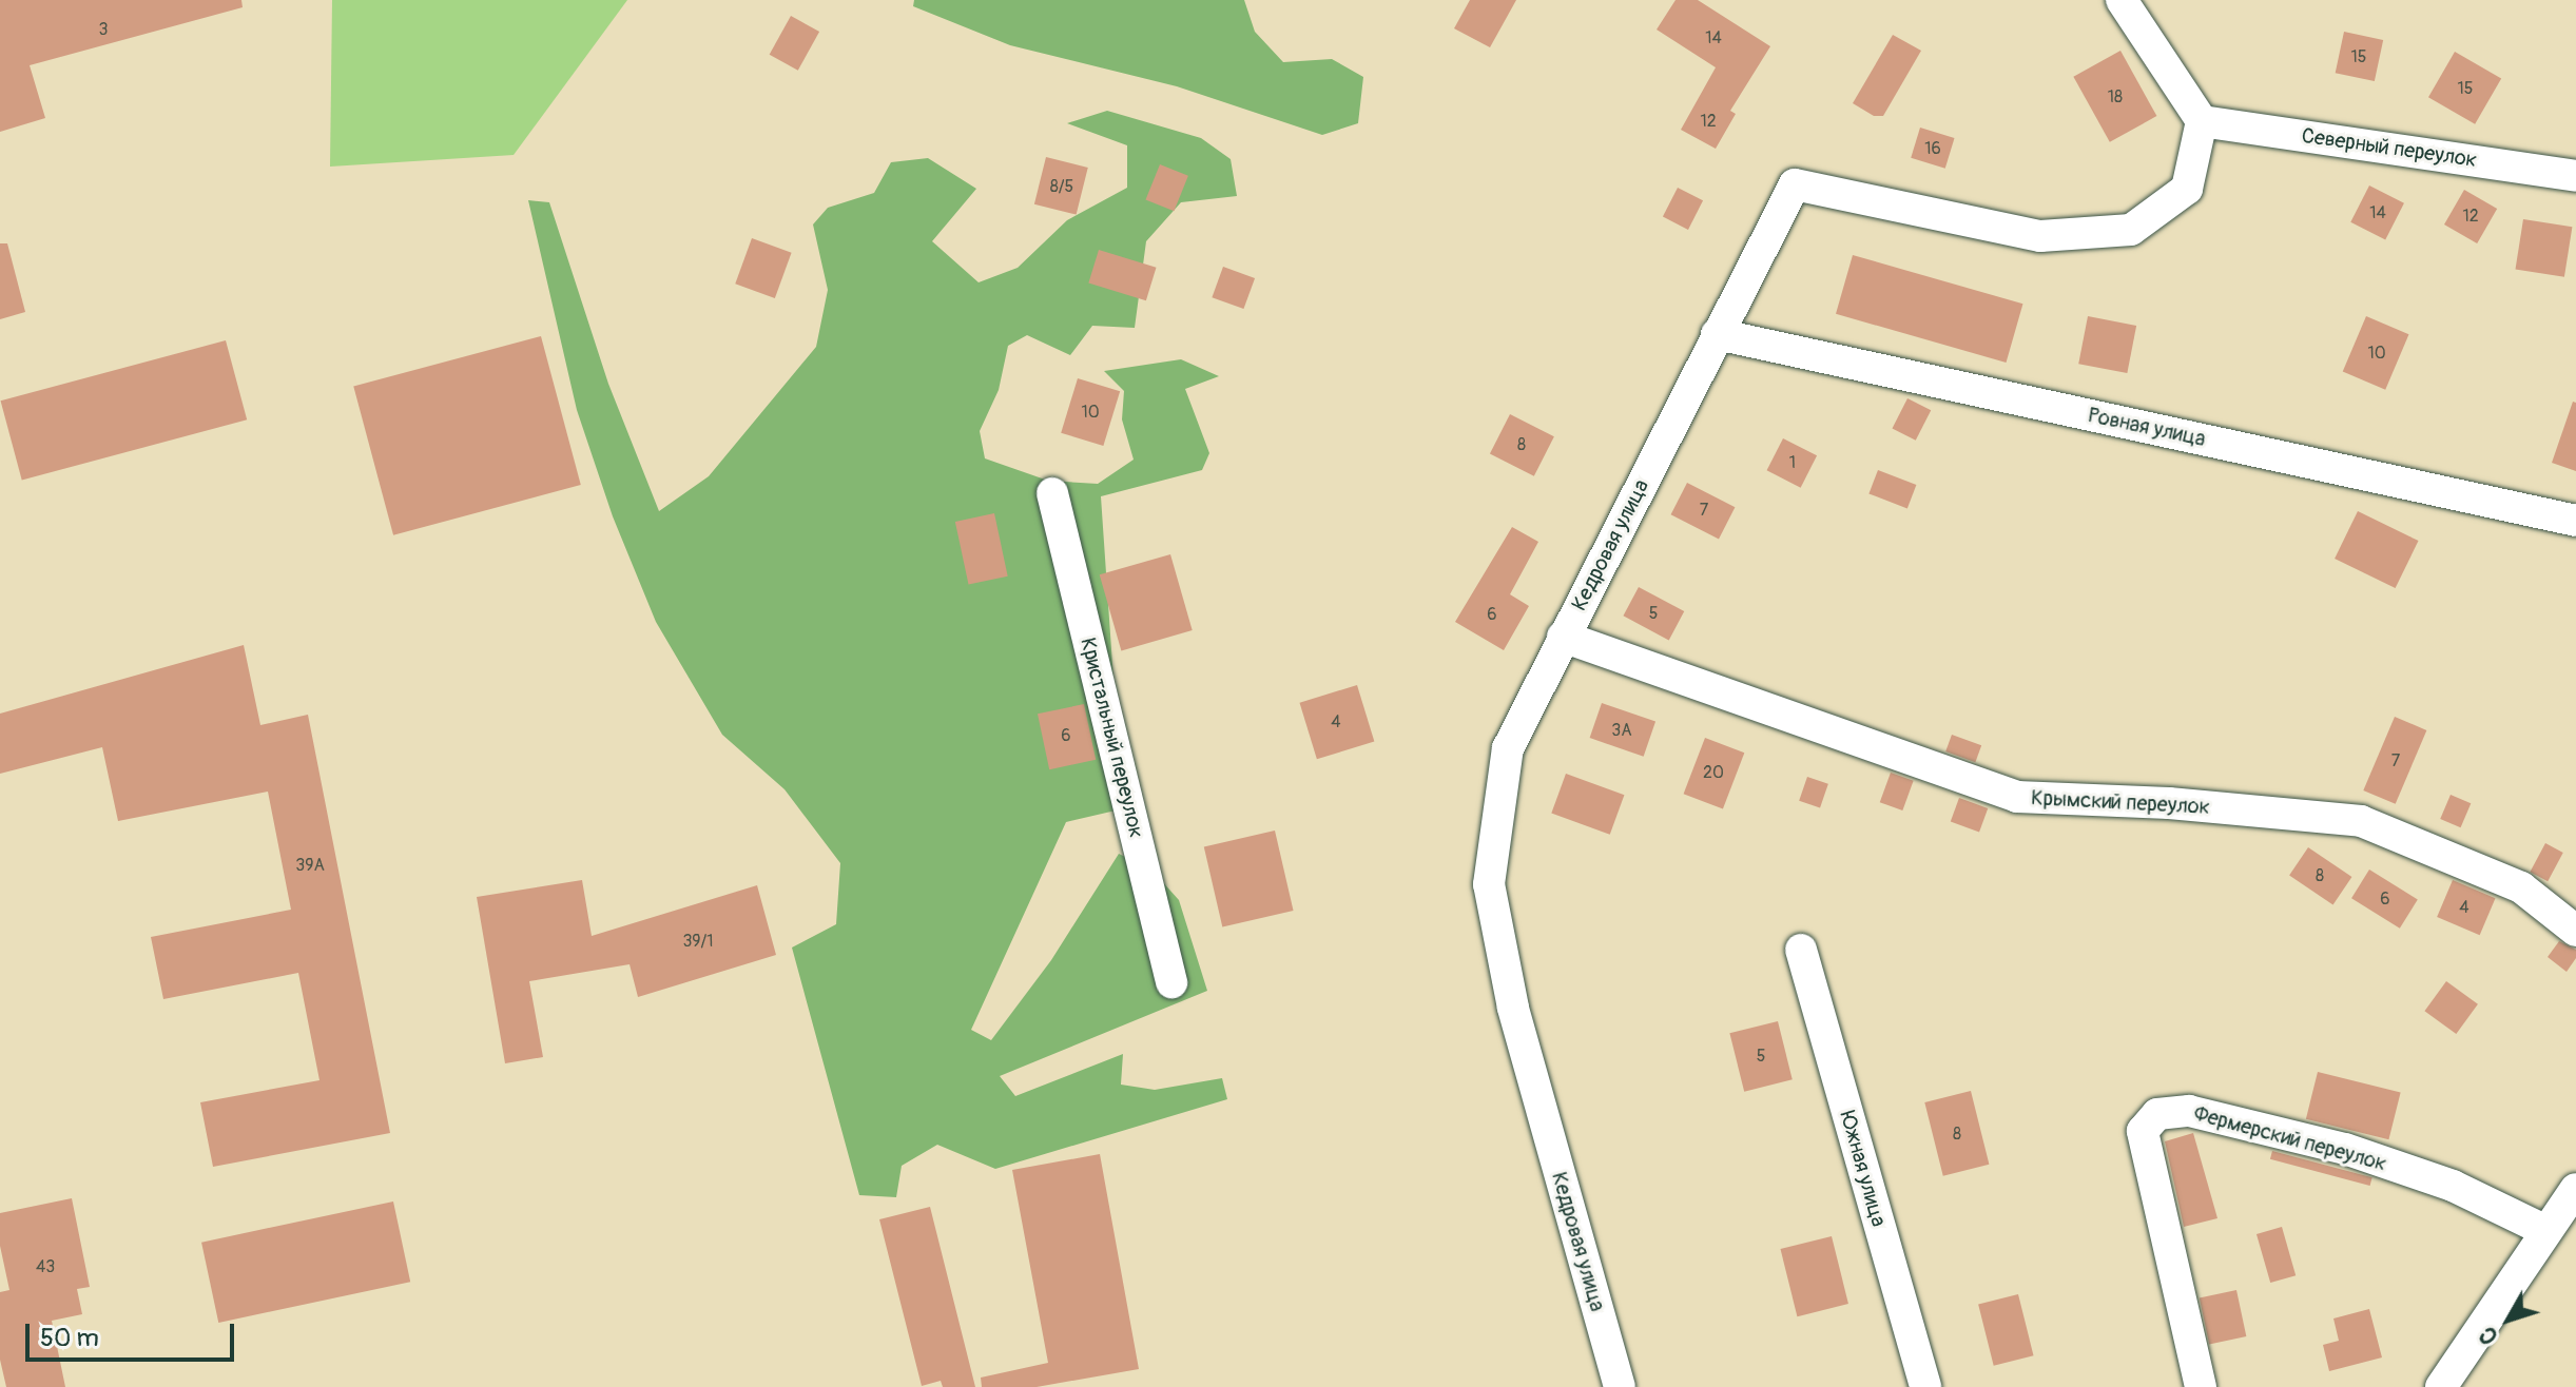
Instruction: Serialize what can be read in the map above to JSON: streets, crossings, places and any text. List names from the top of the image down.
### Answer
{
  "streets": {
    "street": [
      "Северный переулок",
      "Ровная улица",
      "Кедровая улица",
      "Кристальный переулок",
      "Крымский переулок",
      "Фермерский переулок",
      "Южная улица"
    ]
  },
  "crossings": [
    ["Северный переулок", "Кедровая улица"],
    ["Ровная улица", "Кедровая улица"],
    ["Кедровая улица", "Крымский переулок"]
  ],
  "house_numbers": [
    "3",
    "14",
    "15",
    "15",
    "18",
    "12",
    "16",
    "8/5",
    "14",
    "12",
    "10",
    "10",
    "8",
    "1",
    "7",
    "5",
    "6",
    "4",
    "3А",
    "6",
    "7",
    "20",
    "39А",
    "8",
    "6",
    "4",
    "39/1",
    "5",
    "8",
    "43"
  ],
  "scale_bar": "50 m",
  "north": "bottom left"
}
